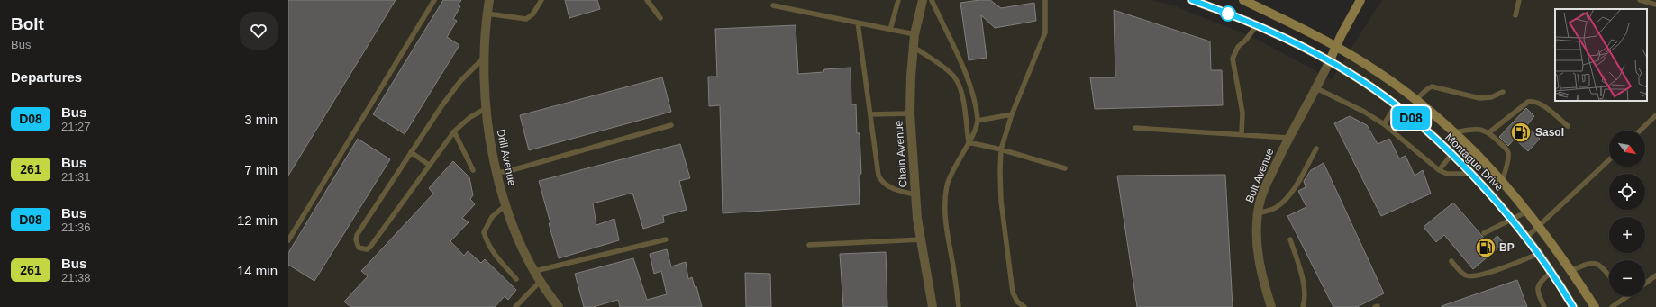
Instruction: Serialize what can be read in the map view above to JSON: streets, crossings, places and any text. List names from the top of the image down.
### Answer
{
  "streets": {
    "main road": ["Montague Drive"],
    "street": ["Chain Avenue", "Drill Avenue", "Bolt Avenue"]
  },
  "crossings": [
    ["Montague Drive", "Bolt Avenue"]
  ],
  "places": {
    "fuel station": ["Sasol", "BP"]
  },
  "lines": ["bus line D08"],
  "north": "bottom right",
  "page": {
    "heading": [
      ["Bolt", "Bus"],
      "Departures"
    ],
    "on_map": "D08",
    "list": [
      {
        "mark": "D08",
        "name": "Bus",
        "note": "21:27",
        "value": "3 min"
      },
      {
        "mark": "261",
        "name": "Bus",
        "note": "21:31",
        "value": "7 min"
      },
      {
        "mark": "D08",
        "name": "Bus",
        "note": "21:36",
        "value": "12 min"
      },
      {
        "mark": "261",
        "name": "Bus",
        "note": "21:38",
        "value": "14 min"
      }
    ],
    "map_buttons": ["+", "−"]
  }
}
